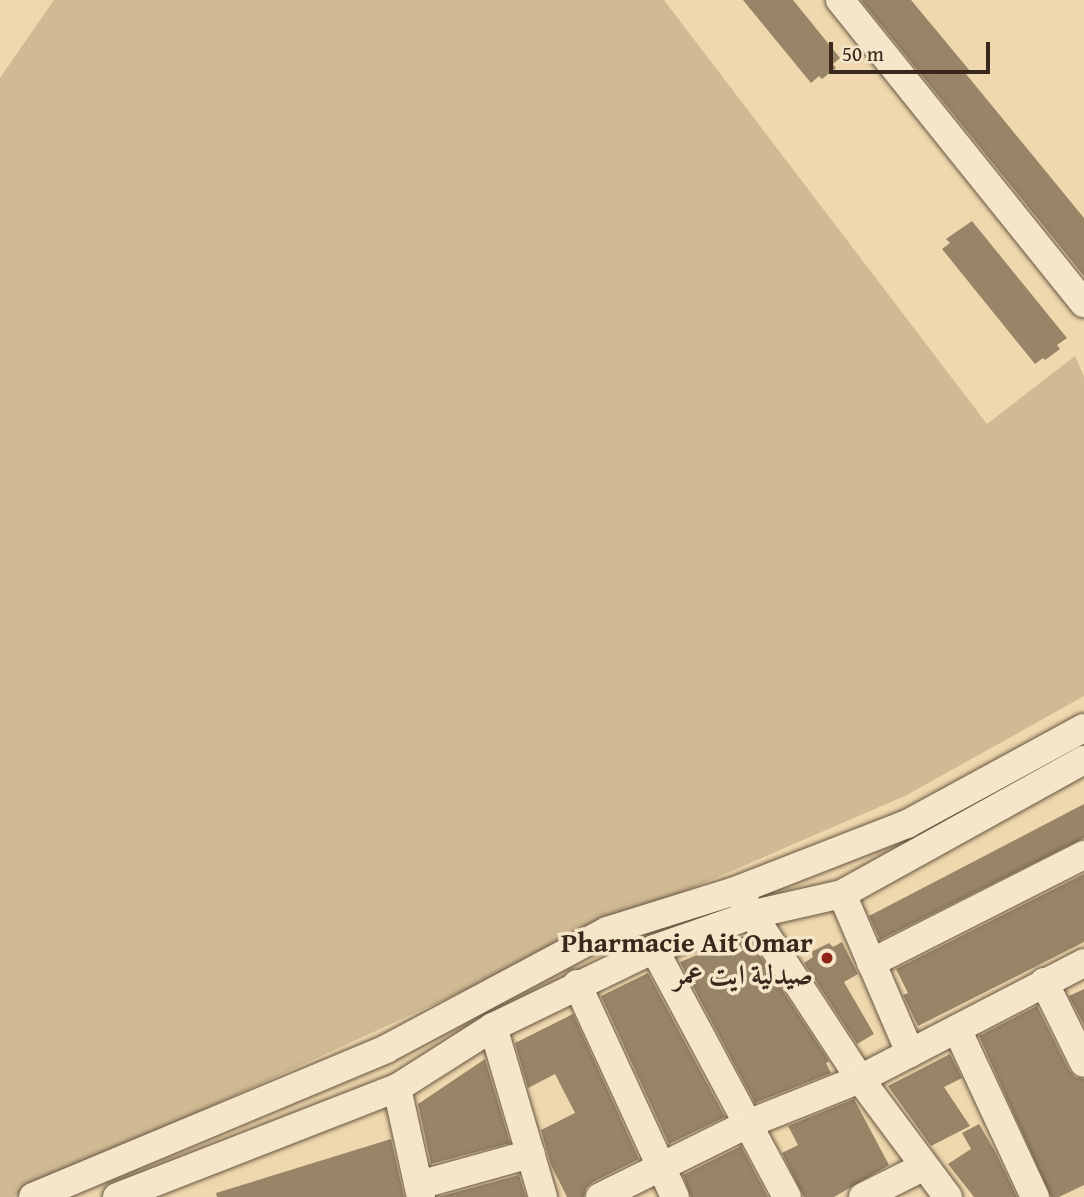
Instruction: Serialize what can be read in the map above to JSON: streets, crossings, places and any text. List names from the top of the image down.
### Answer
{
  "places": ["Pharmacie Ait Omar صيدلية ايت عمر"],
  "scale_bar": "50 m"
}
